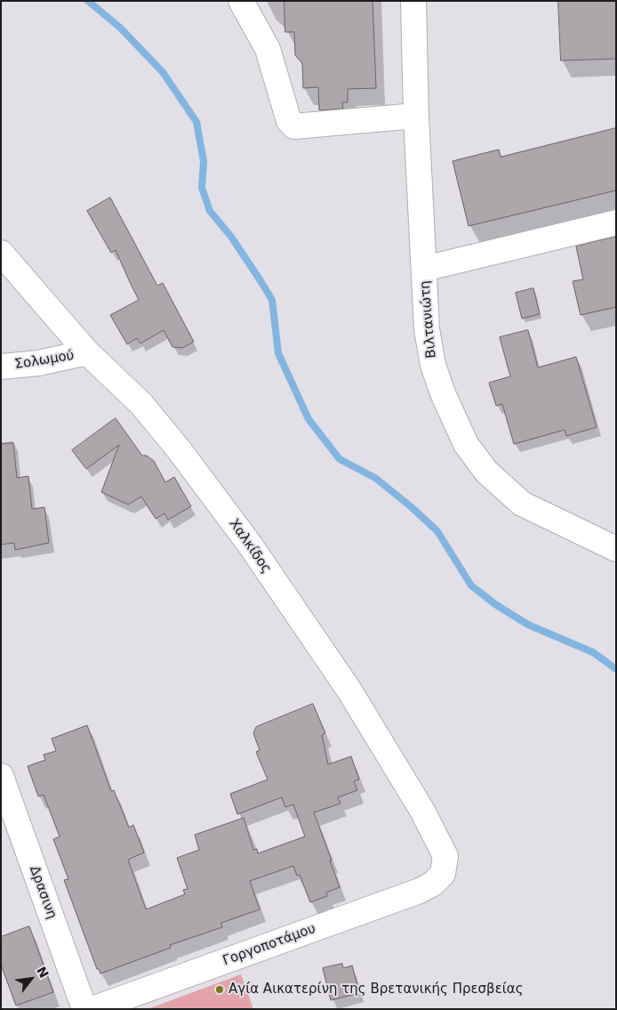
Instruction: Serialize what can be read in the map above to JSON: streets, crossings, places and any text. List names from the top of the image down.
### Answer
{
  "streets": {
    "street": [
      "Βιλτανιώτη",
      "Σολωμού",
      "Χαλκίδος",
      "Δρασινη",
      "Γοργοποτάμου"
    ]
  },
  "crossings": [
    ["Σολωμού", "Χαλκίδος"],
    ["Χαλκίδος", "Γοργοποτάμου"]
  ],
  "places": ["Αγία Αικατερίνη της Βρετανικής Πρεσβείας"],
  "north": "top right"
}
